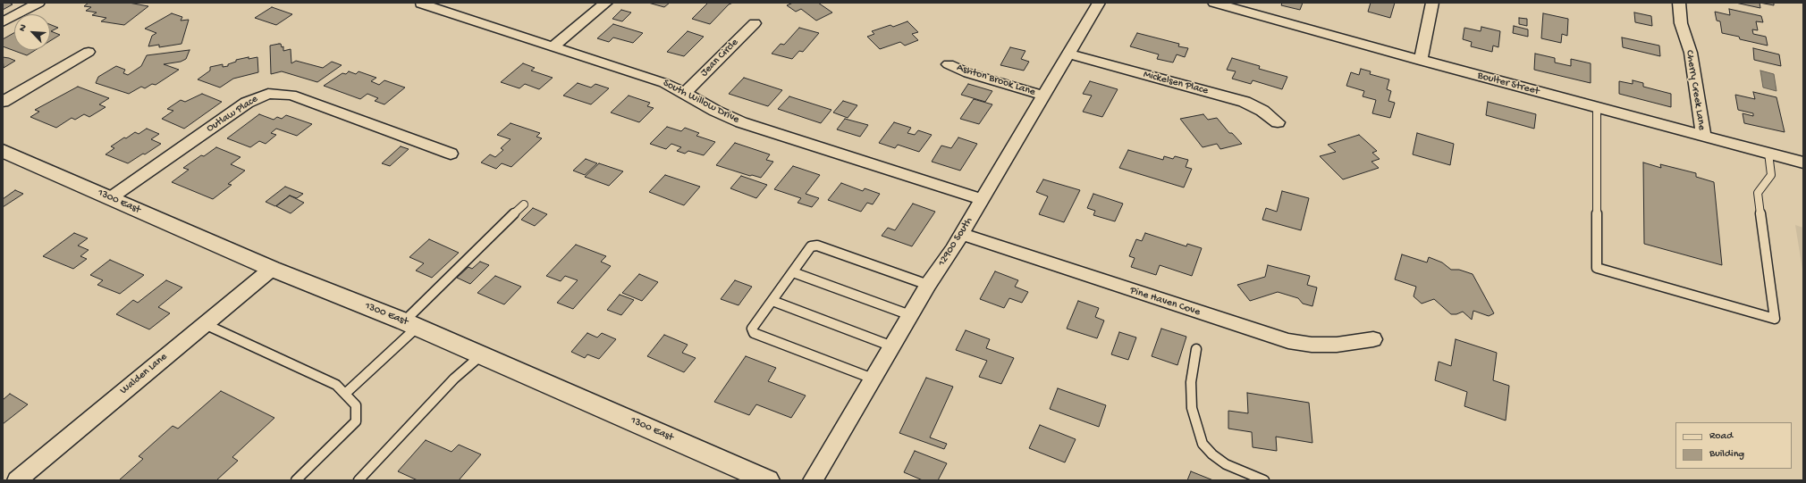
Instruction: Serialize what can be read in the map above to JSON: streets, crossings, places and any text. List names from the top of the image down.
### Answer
{
  "streets": {
    "main road": ["1300 East"],
    "street": [
      "Jean Circle",
      "Ashton Brook Lane",
      "Mickelsen Place",
      "Boulter Street",
      "Cherry Creek Lane",
      "South Willow Drive",
      "Outlaw Place",
      "12900 South",
      "Pine Haven Cove",
      "Walden Lane"
    ]
  },
  "crossings": [
    ["Jean Circle", "South Willow Drive"],
    ["Ashton Brook Lane", "12900 South"],
    ["Mickelsen Place", "12900 South"],
    ["Boulter Street", "Cherry Creek Lane"],
    ["South Willow Drive", "12900 South"],
    ["Outlaw Place", "1300 East"],
    ["1300 East", "Walden Lane"],
    ["12900 South", "Pine Haven Cove"]
  ],
  "legend": ["Road", "Building"],
  "north": "top left"
}
